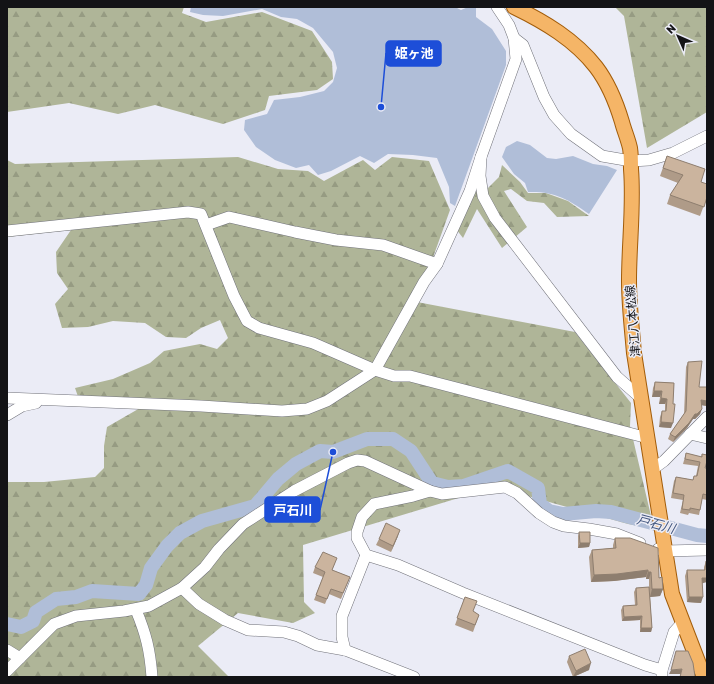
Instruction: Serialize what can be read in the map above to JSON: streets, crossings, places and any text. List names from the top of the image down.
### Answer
{
  "streets": {
    "main road": ["津江八本松線"]
  },
  "water": ["戸石川"],
  "places": ["姫ヶ池", "戸石川"],
  "north": "top left"
}
